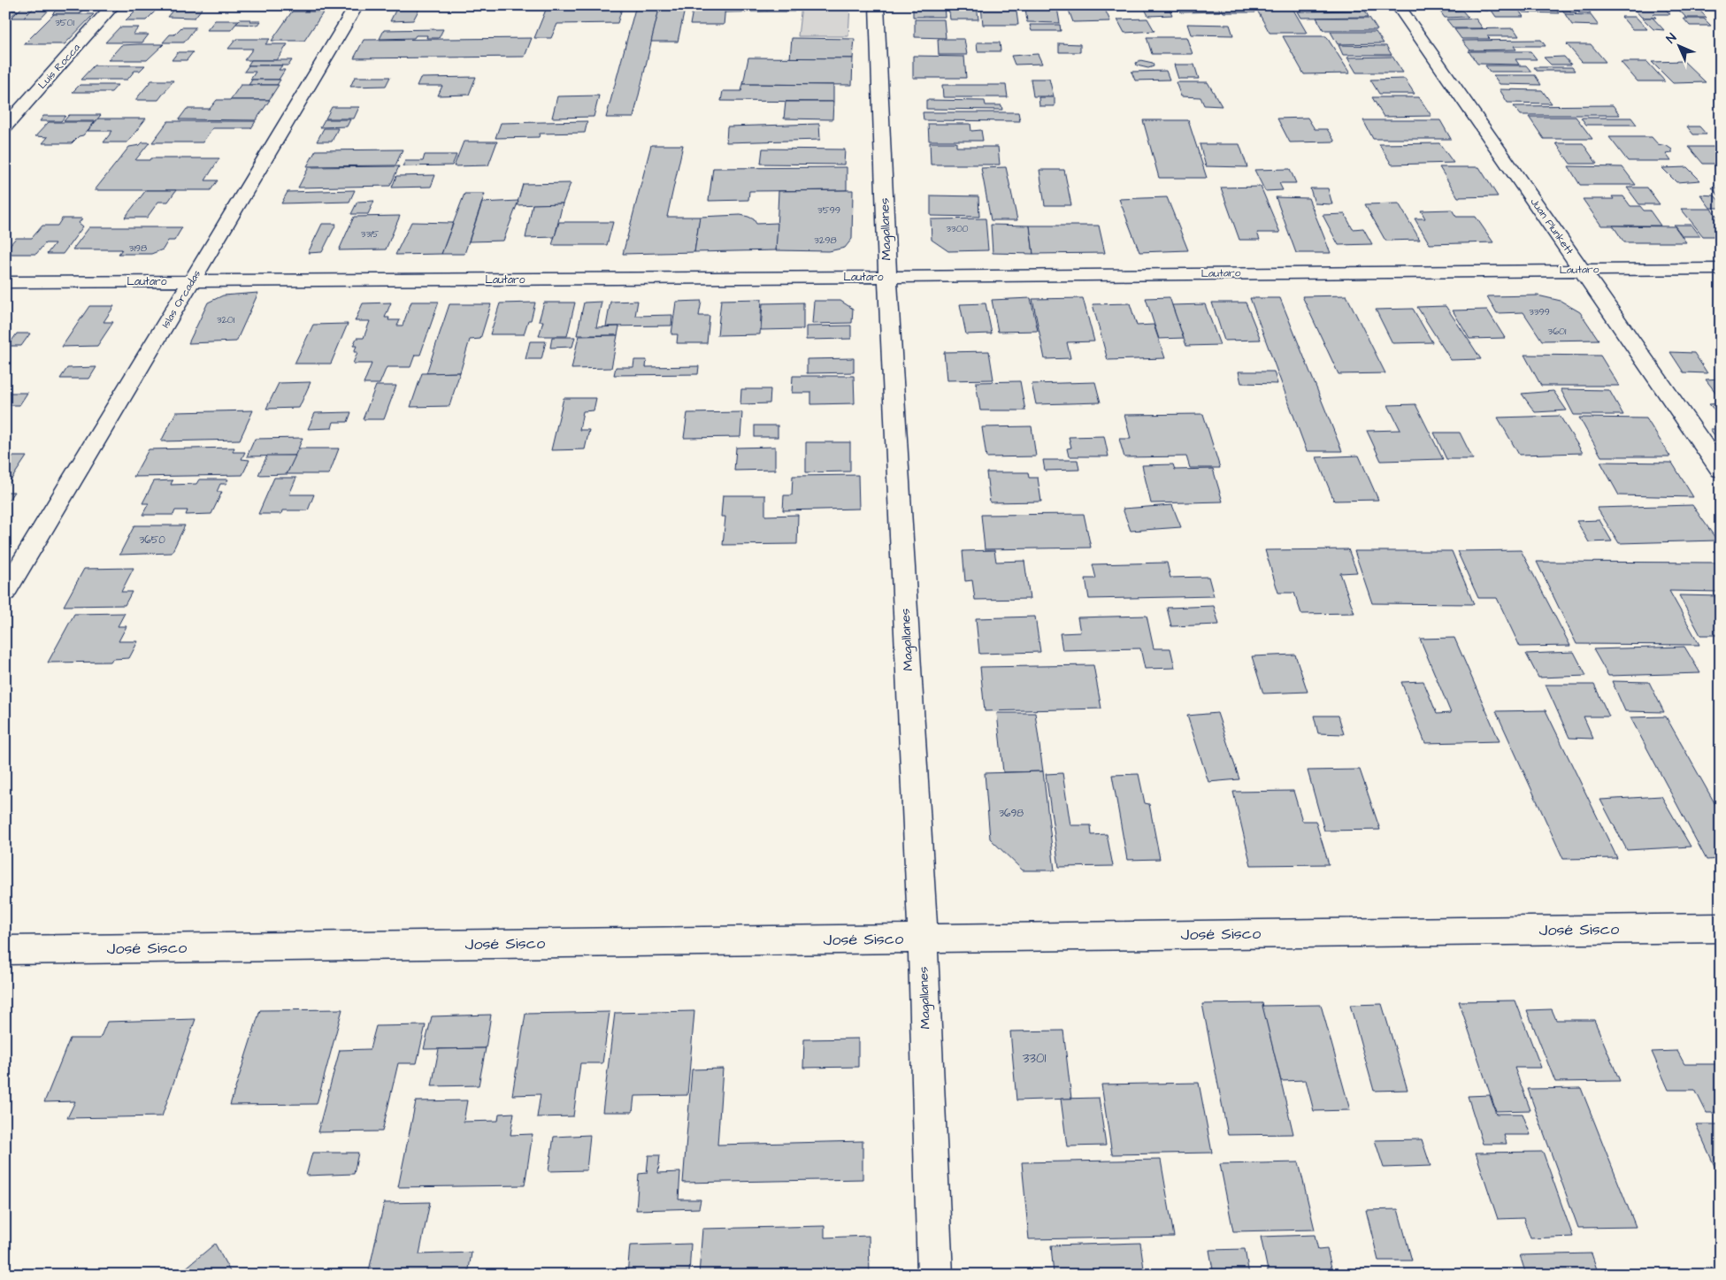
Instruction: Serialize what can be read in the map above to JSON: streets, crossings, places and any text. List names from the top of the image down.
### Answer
{
  "streets": {
    "street": [
      "Luis Rocca",
      "Juan Plunkett",
      "Magallanes",
      "Lautaro",
      "Islas Orcadas",
      "José Sisco"
    ]
  },
  "crossings": [
    ["Juan Plunkett", "Lautaro"],
    ["Magallanes", "Lautaro"],
    ["Magallanes", "José Sisco"],
    ["Lautaro", "Islas Orcadas"]
  ],
  "house_numbers": [
    "3501",
    "3599",
    "3300",
    "3315",
    "3298",
    "3198",
    "3399",
    "3201",
    "3601",
    "3650",
    "3698",
    "3301"
  ],
  "north": "top left"
}
